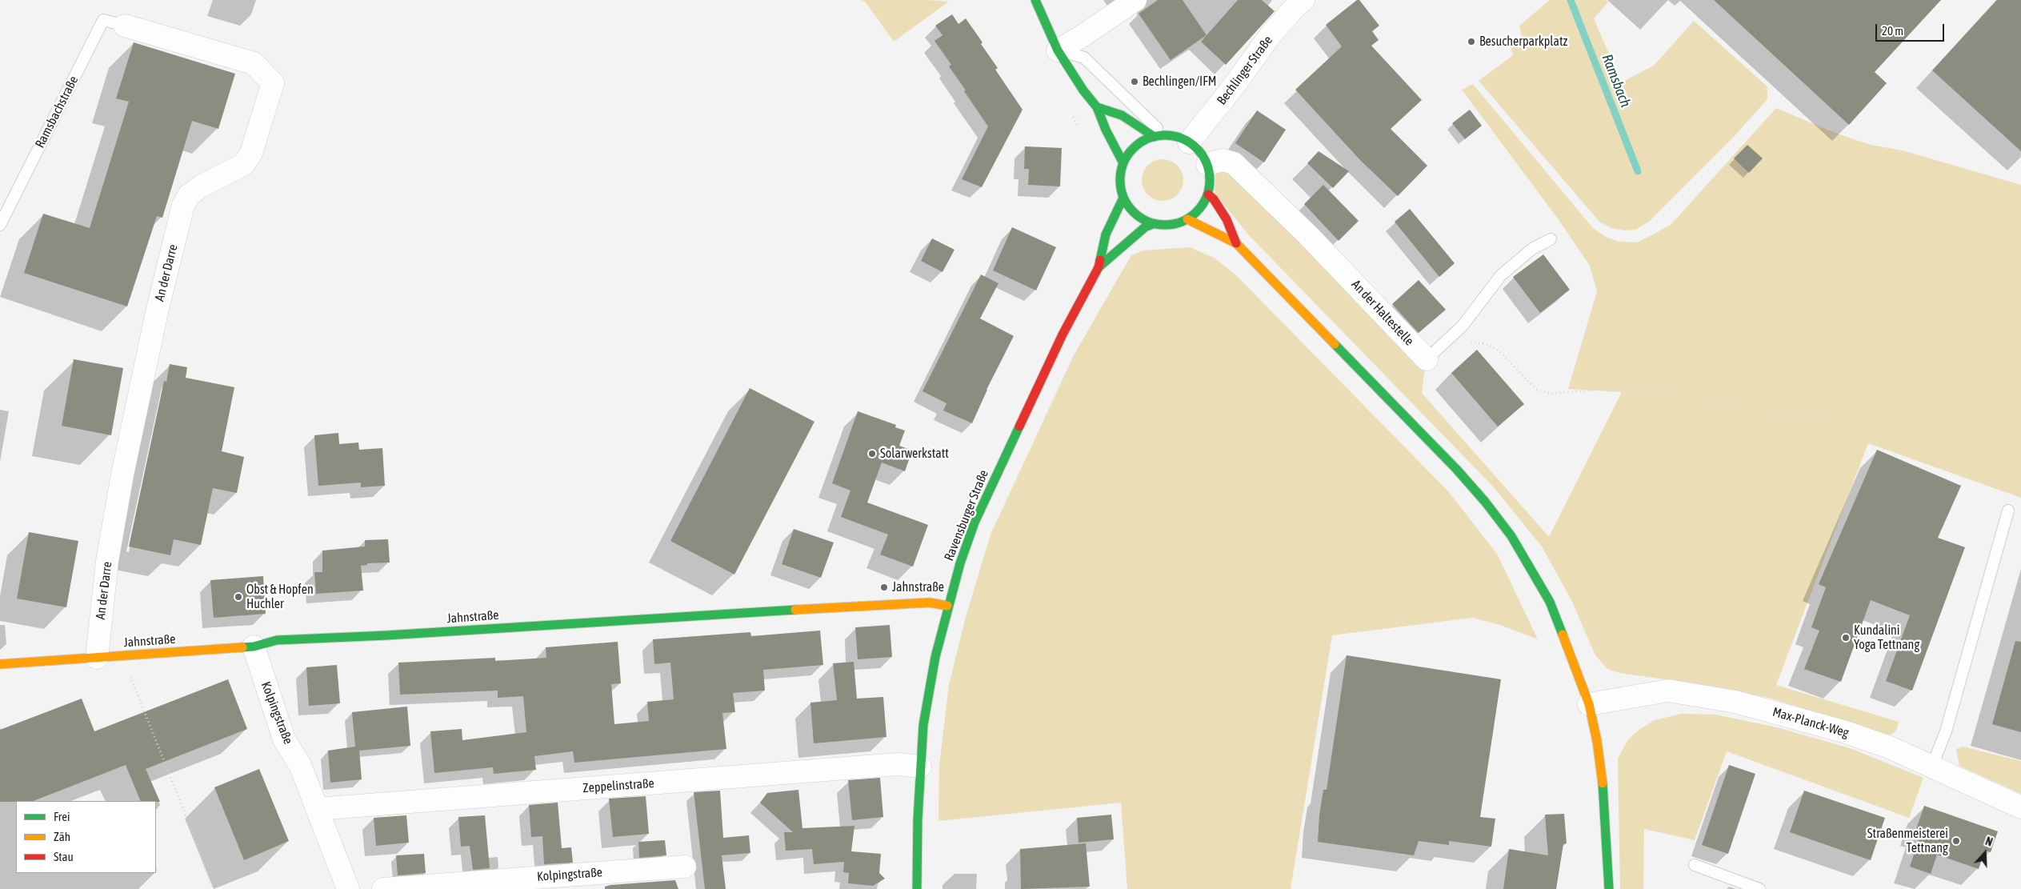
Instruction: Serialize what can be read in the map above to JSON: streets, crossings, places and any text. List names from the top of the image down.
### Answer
{
  "streets": {
    "street": [
      "Bechlinger Straße",
      "An der Darre",
      "An der Haltestelle",
      "Ravensburger Straße",
      "Jahnstraße",
      "Kolpingstraße",
      "Max-Planck-Weg",
      "Zeppelinstraße"
    ],
    "lane": ["Ramsbachstraße"]
  },
  "crossings": [
    ["Bechlinger Straße", "An der Haltestelle"],
    ["Bechlinger Straße", "Ravensburger Straße"],
    ["Ramsbachstraße", "An der Darre"],
    ["An der Darre", "Jahnstraße"],
    ["An der Haltestelle", "Ravensburger Straße"],
    ["Ravensburger Straße", "Jahnstraße"],
    ["Ravensburger Straße", "Zeppelinstraße"],
    ["Jahnstraße", "Kolpingstraße"],
    ["Kolpingstraße", "Zeppelinstraße"]
  ],
  "water": ["Ramsbach"],
  "places": [
    "Besucherparkplatz",
    "Bechlingen/IFM",
    "Solarwerkstatt",
    "Jahnstraße",
    "Obst & Hopfen Huchler",
    "Kundalini Yoga Tettnang",
    "Straßenmeisterei Tettnang"
  ],
  "legend": ["Frei", "Zäh", "Stau"],
  "scale_bar": "20 m",
  "north": "top"
}
